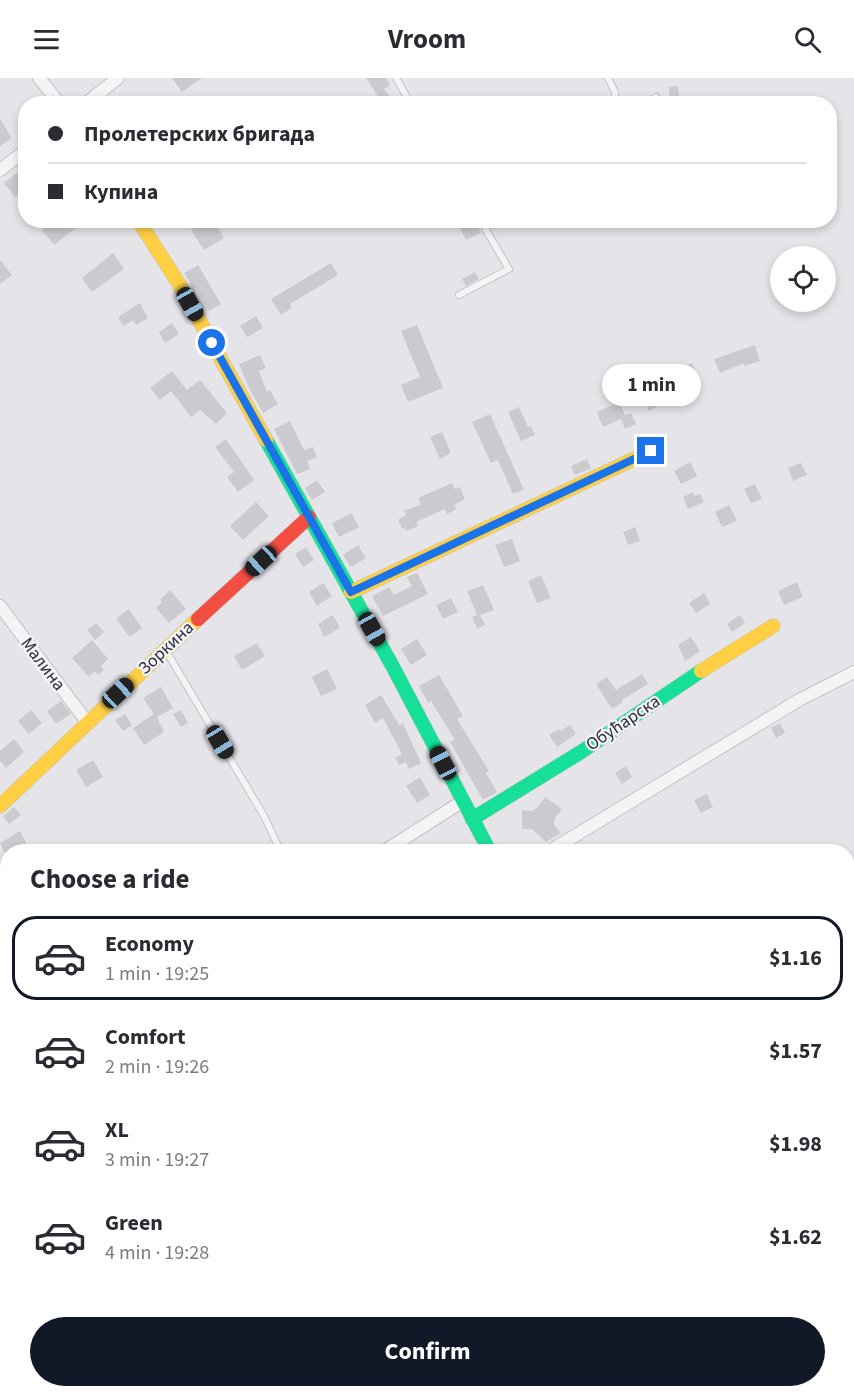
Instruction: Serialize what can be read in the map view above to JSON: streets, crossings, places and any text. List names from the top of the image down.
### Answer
{
  "streets": {
    "street": ["Зоркина", "Малина", "Обућарска"]
  },
  "crossings": [
    ["Зоркина", "Малина"]
  ],
  "page": {
    "header": "Vroom",
    "banner": ["Пролетерских бригада", "Купина"],
    "bubble": "1 min",
    "heading": "Choose a ride",
    "list": [
      {
        "name": "Economy",
        "note": "1 min · 19:25",
        "value": "$1.16"
      },
      {
        "name": "Comfort",
        "note": "2 min · 19:26",
        "value": "$1.57"
      },
      {
        "name": "XL",
        "note": "3 min · 19:27",
        "value": "$1.98"
      },
      {
        "name": "Green",
        "note": "4 min · 19:28",
        "value": "$1.62"
      }
    ],
    "buttons": "Confirm"
  }
}
